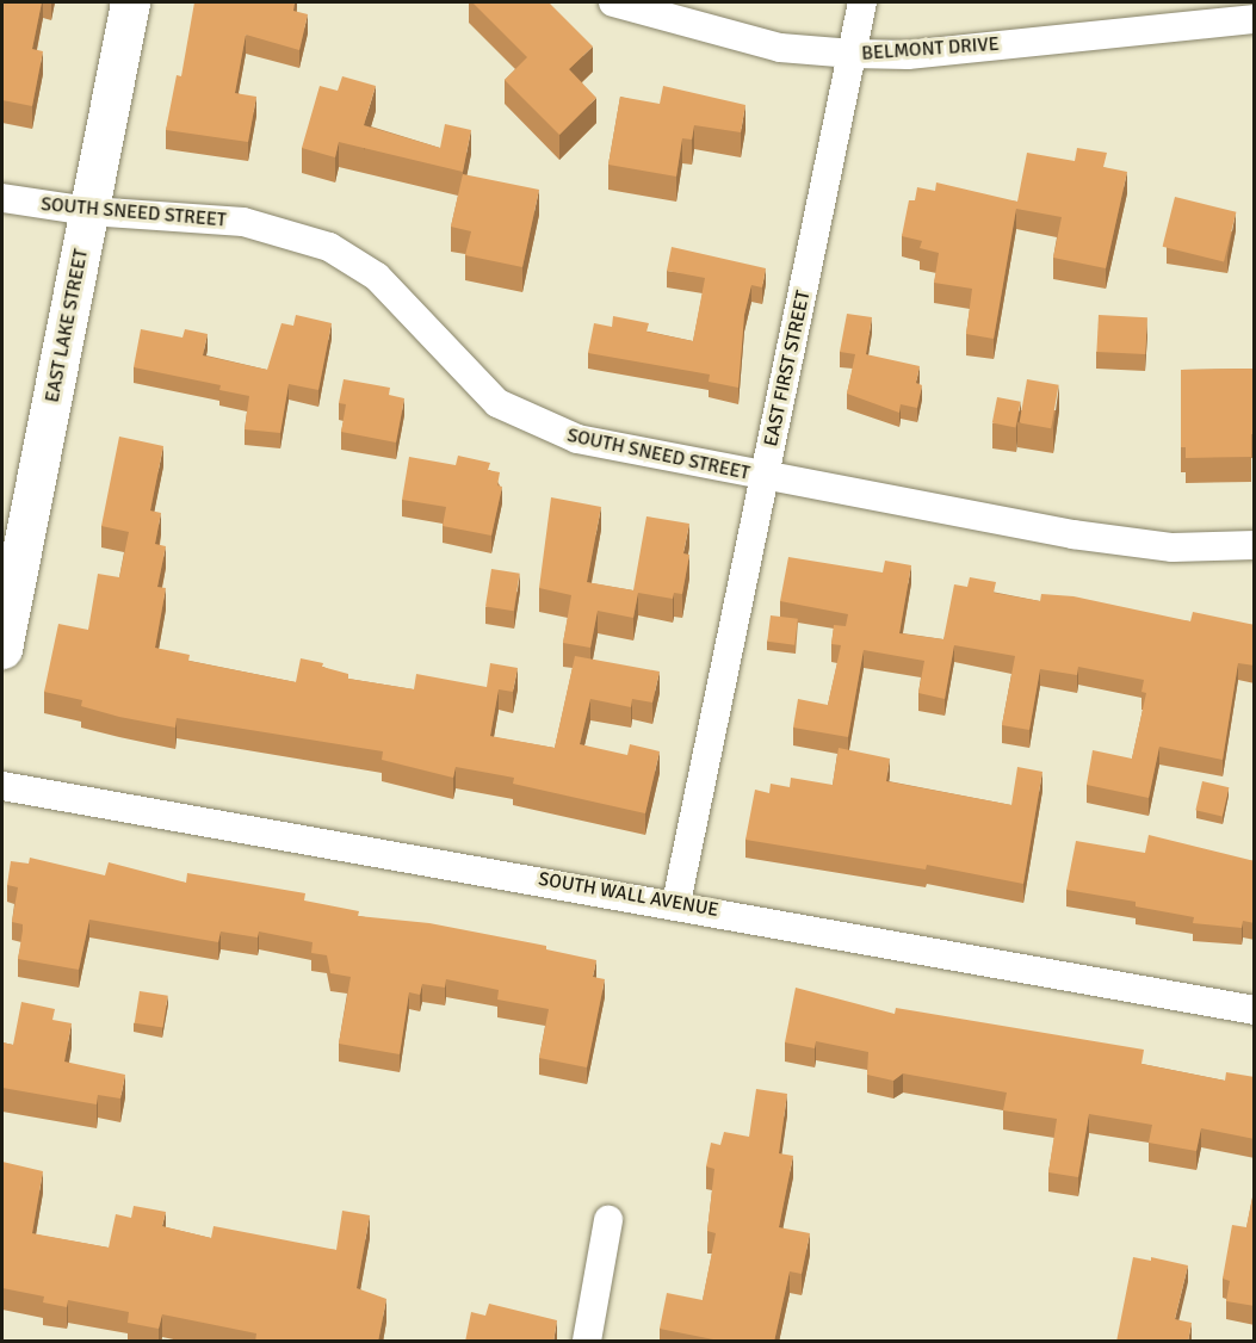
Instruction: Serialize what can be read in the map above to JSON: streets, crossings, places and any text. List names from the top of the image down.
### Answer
{
  "streets": {
    "street": [
      "BELMONT DRIVE",
      "SOUTH SNEED STREET",
      "EAST LAKE STREET",
      "EAST FIRST STREET",
      "SOUTH WALL AVENUE"
    ]
  },
  "crossings": [
    ["BELMONT DRIVE", "EAST FIRST STREET"],
    ["SOUTH SNEED STREET", "EAST LAKE STREET"],
    ["SOUTH SNEED STREET", "EAST FIRST STREET"],
    ["EAST FIRST STREET", "SOUTH WALL AVENUE"]
  ]
}
